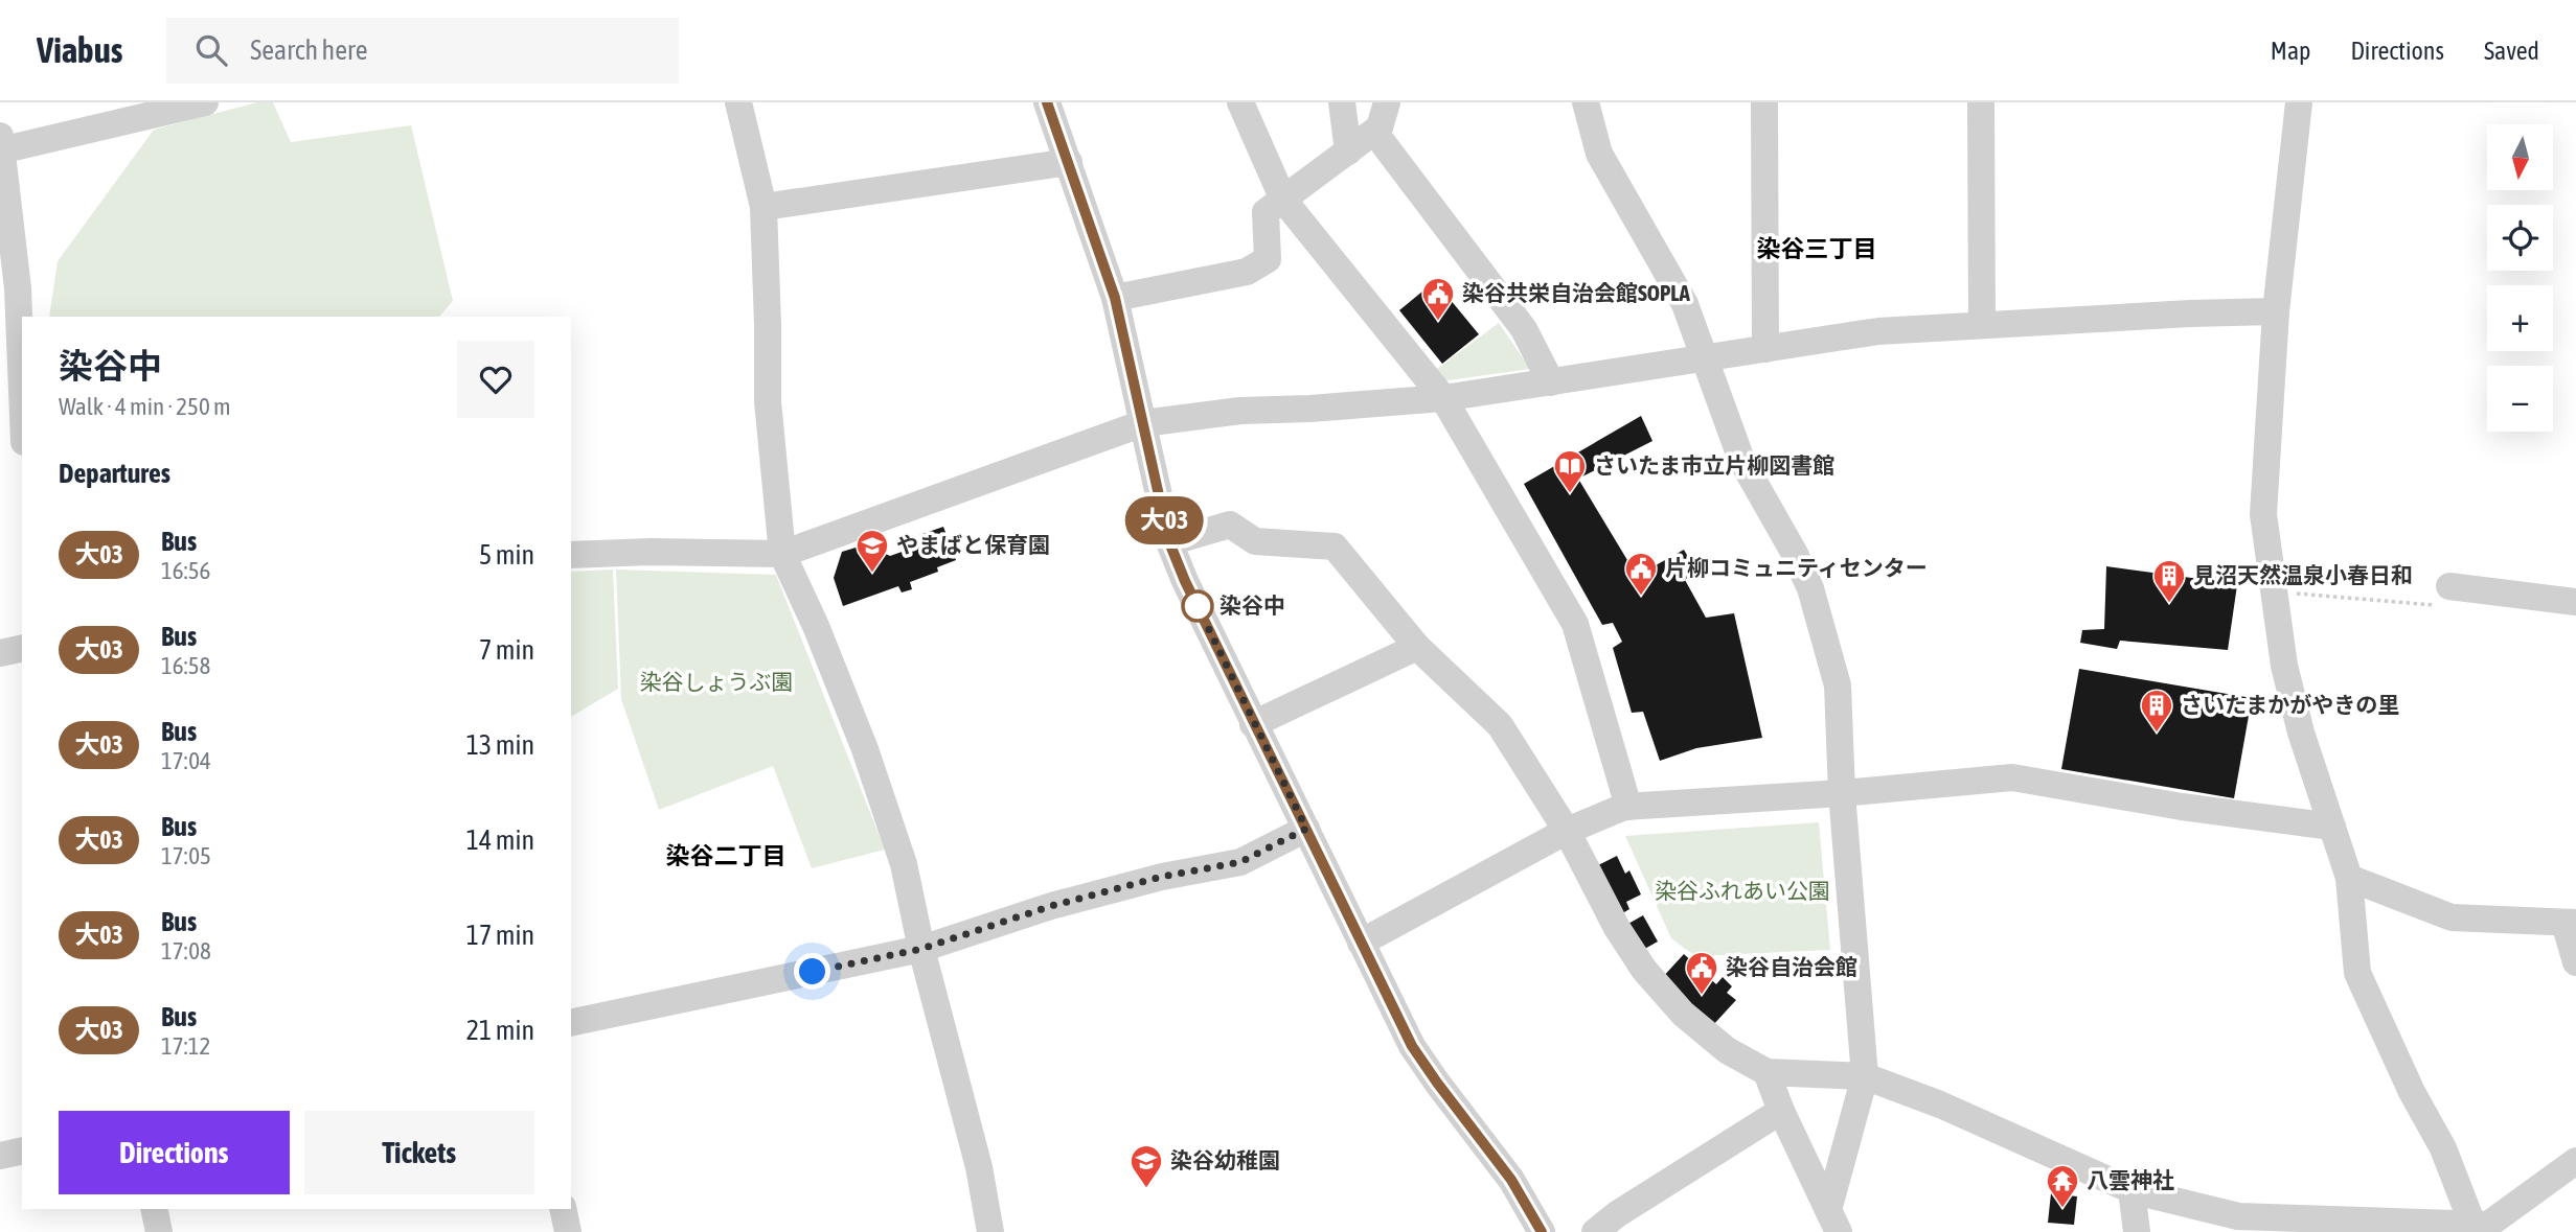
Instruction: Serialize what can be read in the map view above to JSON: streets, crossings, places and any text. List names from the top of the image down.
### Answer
{
  "districts": ["染谷三丁目", "染谷二丁目"],
  "parks": ["染谷しょうぶ園", "染谷ふれあい公園"],
  "places": {
    "public building": ["染谷共栄自治会館SOPLA", "片柳コミュニティセンター", "染谷自治会館"],
    "library": ["さいたま市立片柳図書館"],
    "school or university": ["やまばと保育園", "染谷幼稚園"],
    "building": ["見沼天然温泉小春日和", "さいたまかがやきの里"],
    "other": ["染谷中"],
    "temple": ["八雲神社"]
  },
  "lines": ["bus line 大03"],
  "north": "bottom",
  "page": {
    "header": "Viabus",
    "search": "Search here",
    "nav": ["Map", "Directions", "Saved"],
    "on_map": "大03",
    "map_buttons": ["+", "−"],
    "heading": [
      ["染谷中", "Walk · 4 min · 250 m"],
      "Departures"
    ],
    "list": [
      {
        "mark": "大03",
        "name": "Bus",
        "note": "16:56",
        "value": "5 min"
      },
      {
        "mark": "大03",
        "name": "Bus",
        "note": "16:58",
        "value": "7 min"
      },
      {
        "mark": "大03",
        "name": "Bus",
        "note": "17:04",
        "value": "13 min"
      },
      {
        "mark": "大03",
        "name": "Bus",
        "note": "17:05",
        "value": "14 min"
      },
      {
        "mark": "大03",
        "name": "Bus",
        "note": "17:08",
        "value": "17 min"
      },
      {
        "mark": "大03",
        "name": "Bus",
        "note": "17:12",
        "value": "21 min"
      }
    ],
    "buttons": ["Directions", "Tickets"]
  }
}
